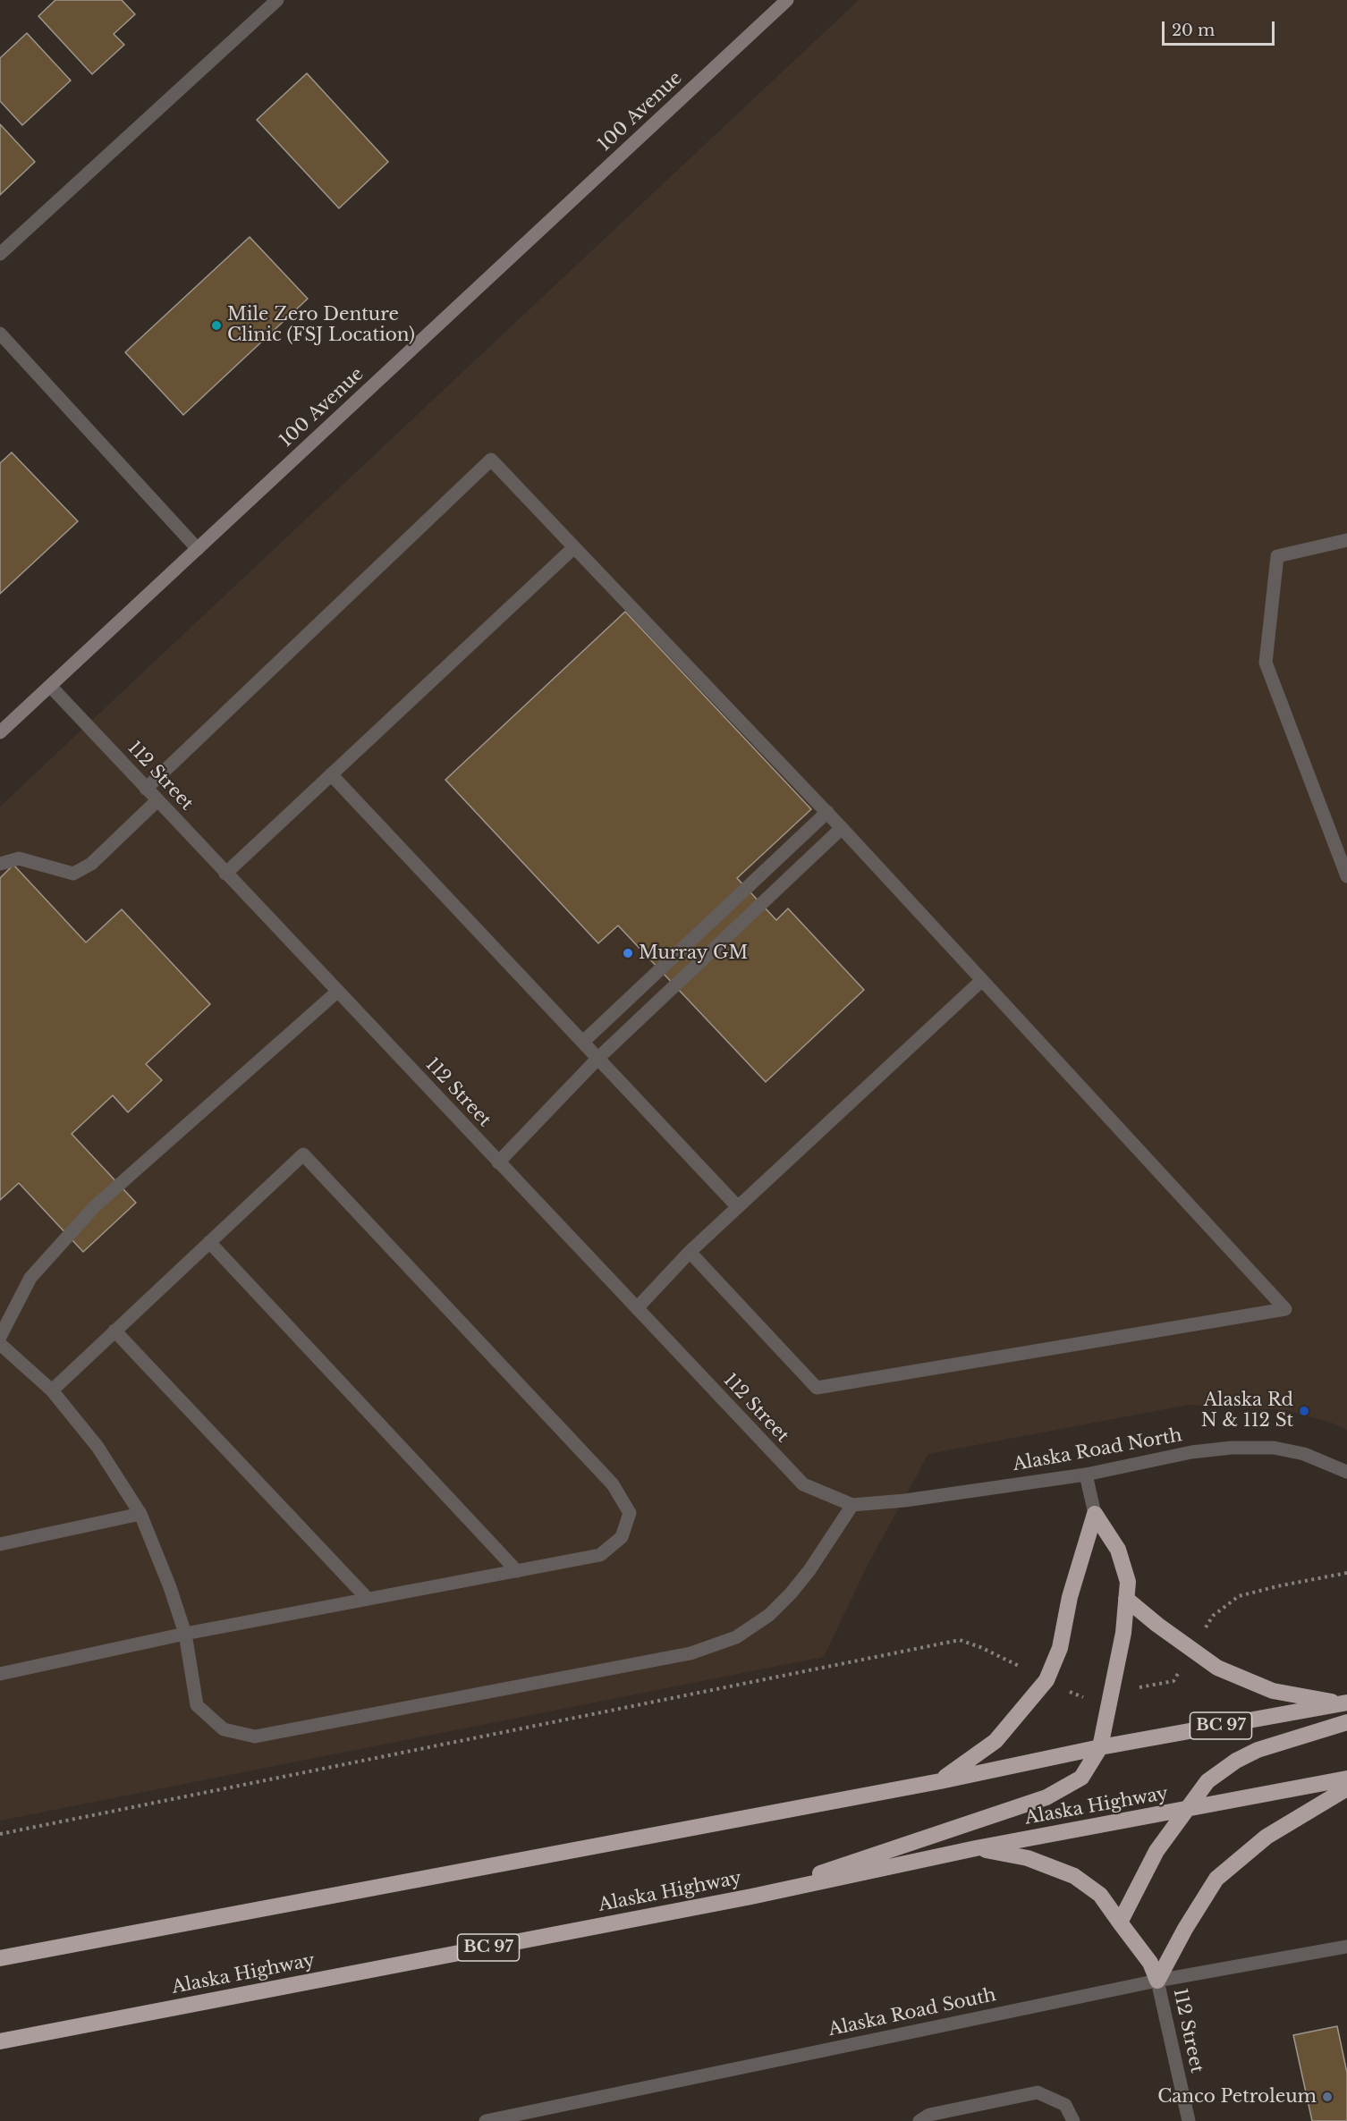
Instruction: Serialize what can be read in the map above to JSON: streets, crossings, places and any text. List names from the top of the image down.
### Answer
{
  "streets": {
    "highway": ["BC 97", "Alaska Highway"],
    "main road": ["100 Avenue"],
    "street": ["112 Street", "Alaska Road North", "Alaska Road South"]
  },
  "crossings": [
    ["100 Avenue", "112 Street"],
    ["112 Street", "Alaska Road North"],
    ["112 Street", "Alaska Road South"]
  ],
  "places": [
    "Mile Zero Denture Clinic (FSJ Location)",
    "Murray GM",
    "Alaska Rd N & 112 St",
    "Canco Petroleum"
  ],
  "scale_bar": "20 m"
}
